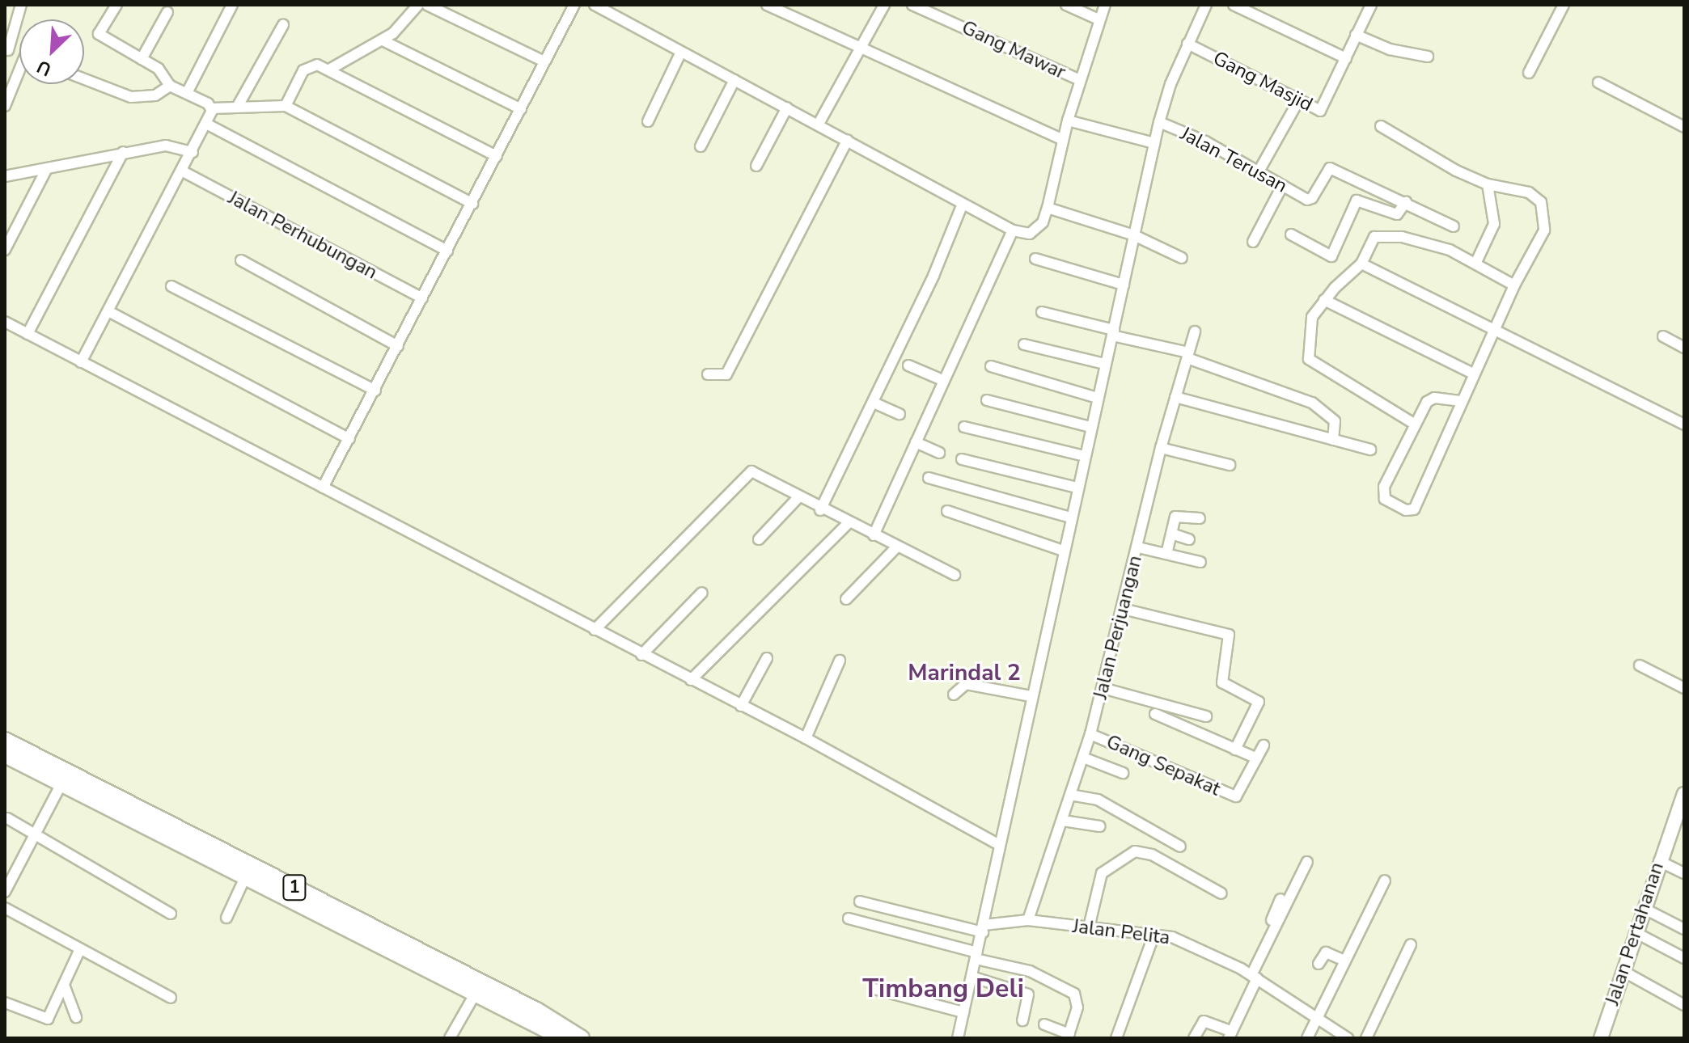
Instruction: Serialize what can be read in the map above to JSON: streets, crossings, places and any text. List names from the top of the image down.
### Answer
{
  "streets": {
    "highway": ["1"],
    "main road": ["Jalan Pertahanan"],
    "street": [
      "Gang Mawar",
      "Gang Masjid",
      "Jalan Terusan",
      "Jalan Perhubungan",
      "Jalan Perjuangan",
      "Gang Sepakat",
      "Jalan Pelita"
    ]
  },
  "crossings": [
    ["Jalan Perjuangan", "Gang Sepakat"],
    ["Jalan Perjuangan", "Jalan Pelita"]
  ],
  "districts": ["Marindal 2", "Timbang Deli"],
  "north": "bottom left"
}
